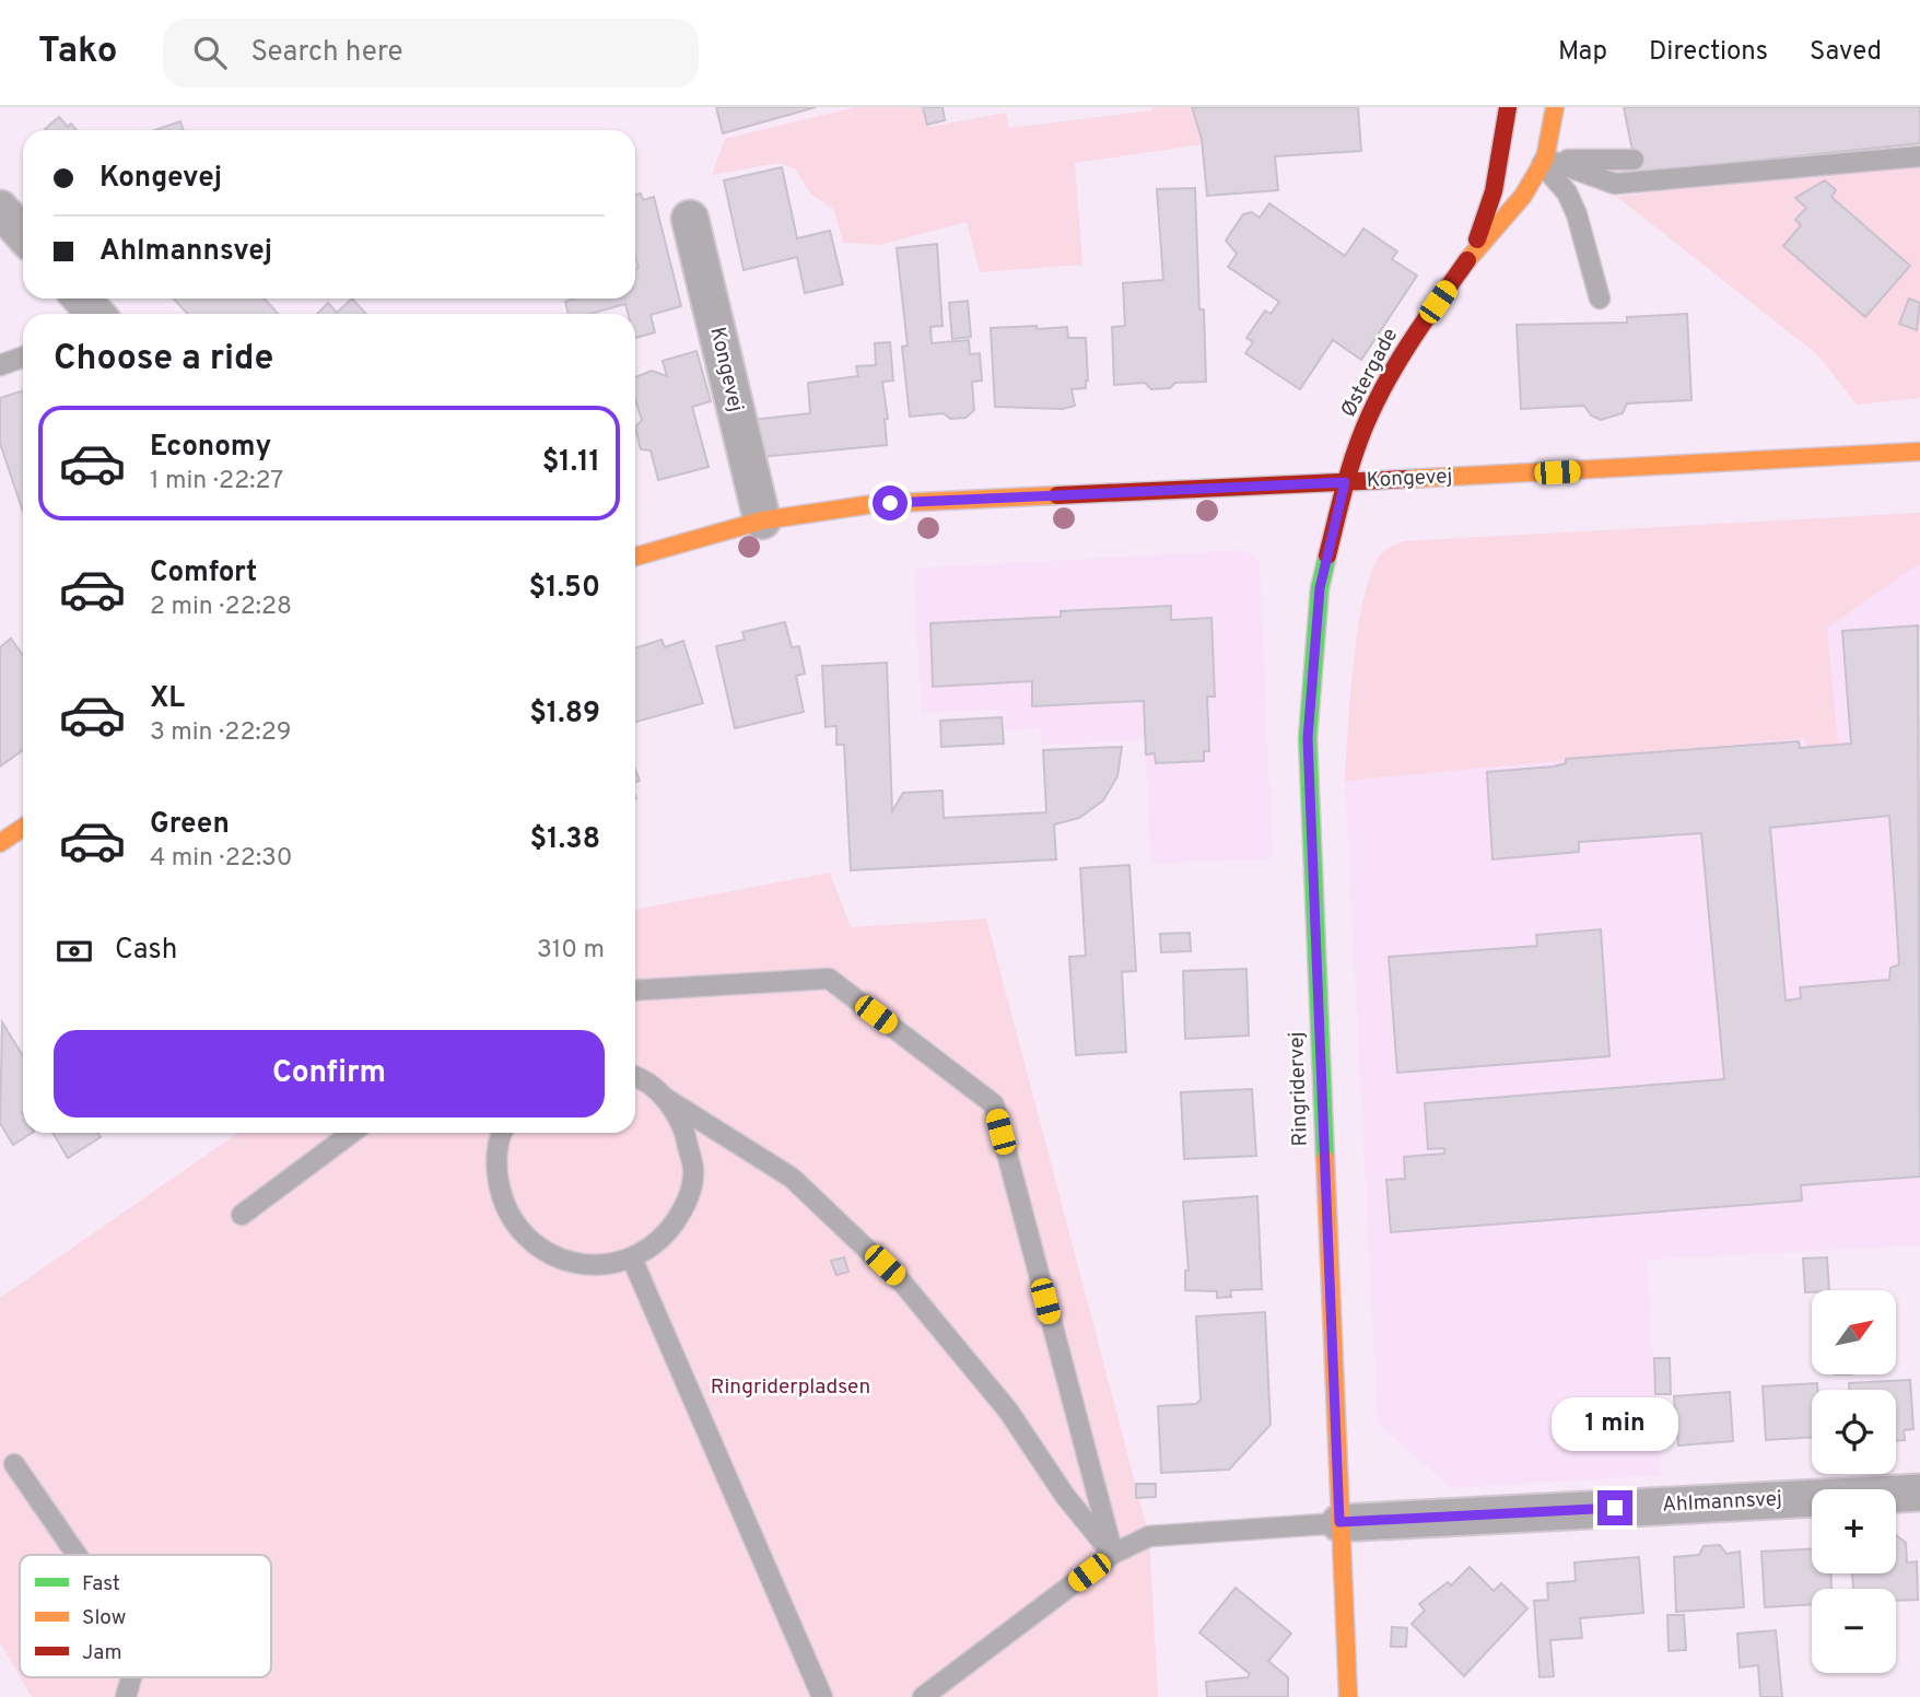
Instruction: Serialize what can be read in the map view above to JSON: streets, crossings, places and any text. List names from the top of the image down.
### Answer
{
  "streets": {
    "street": [
      "Kongevej",
      "Østergade",
      "Ringridervej",
      "Ahlmannsvej"
    ]
  },
  "crossings": [
    ["Kongevej", "Østergade"],
    ["Kongevej", "Ringridervej"],
    ["Østergade", "Ringridervej"],
    ["Ringridervej", "Ahlmannsvej"]
  ],
  "parks": ["Ringriderpladsen"],
  "legend": ["Fast", "Slow", "Jam"],
  "north": "top right",
  "page": {
    "header": "Tako",
    "search": "Search here",
    "nav": ["Map", "Directions", "Saved"],
    "banner": ["Kongevej", "Ahlmannsvej"],
    "heading": "Choose a ride",
    "list": [
      {
        "name": "Economy",
        "note": "1 min · 22:27",
        "value": "$1.11"
      },
      {
        "name": "Comfort",
        "note": "2 min · 22:28",
        "value": "$1.50"
      },
      {
        "name": "XL",
        "note": "3 min · 22:29",
        "value": "$1.89"
      },
      {
        "name": "Green",
        "note": "4 min · 22:30",
        "value": "$1.38"
      }
    ],
    "pay": ["Cash", "310 m"],
    "buttons": "Confirm",
    "map_buttons": ["+", "−"],
    "bubble": "1 min"
  }
}
